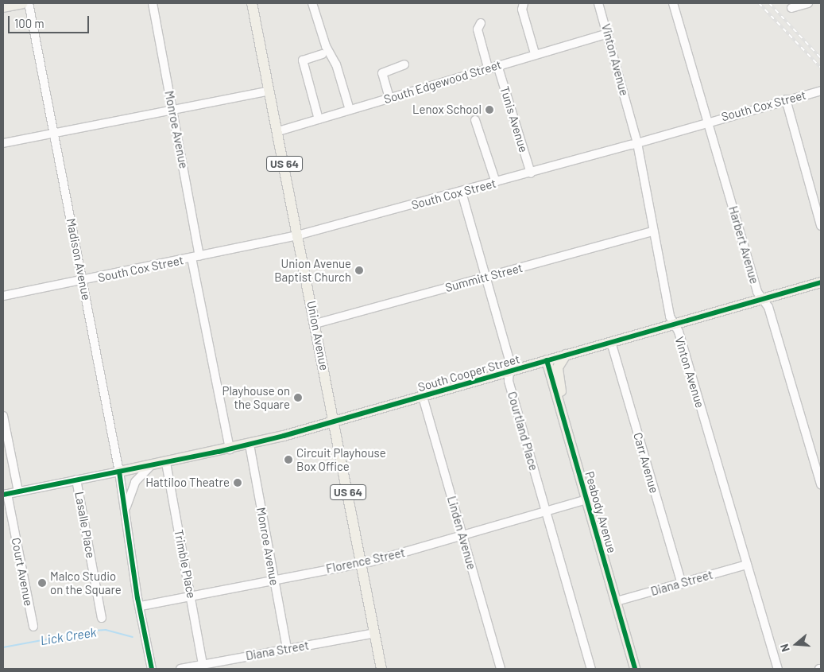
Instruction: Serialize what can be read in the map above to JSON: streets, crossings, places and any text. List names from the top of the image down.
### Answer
{
  "streets": {
    "main road": [
      "US 64",
      "Union Avenue",
      "South Cooper Street",
      "Peabody Avenue"
    ],
    "street": [
      "Vinton Avenue",
      "South Edgewood Street",
      "South Cox Street",
      "Tunis Avenue",
      "Monroe Avenue",
      "Harbert Avenue",
      "Madison Avenue",
      "Summitt Street",
      "Courtland Place",
      "Carr Avenue",
      "Lasalle Place",
      "Linden Avenue",
      "Florence Street",
      "Trimble Place",
      "Court Avenue",
      "Diana Street"
    ]
  },
  "crossings": [
    ["Vinton Avenue", "South Edgewood Street"],
    ["Vinton Avenue", "South Cox Street"],
    ["Vinton Avenue", "Summitt Street"],
    ["Vinton Avenue", "South Cooper Street"],
    ["Vinton Avenue", "Diana Street"],
    ["South Edgewood Street", "Tunis Avenue"],
    ["South Edgewood Street", "Union Avenue"],
    ["South Cox Street", "Tunis Avenue"],
    ["South Cox Street", "Monroe Avenue"],
    ["South Cox Street", "Harbert Avenue"],
    ["South Cox Street", "Madison Avenue"],
    ["South Cox Street", "Union Avenue"],
    ["South Cox Street", "Courtland Place"],
    ["Monroe Avenue", "South Cooper Street"],
    ["Monroe Avenue", "Florence Street"],
    ["Monroe Avenue", "Diana Street"],
    ["Harbert Avenue", "South Cooper Street"],
    ["Madison Avenue", "South Cooper Street"],
    ["Madison Avenue", "Florence Street"],
    ["Summitt Street", "Union Avenue"],
    ["Summitt Street", "Courtland Place"],
    ["Union Avenue", "South Cooper Street"],
    ["Union Avenue", "Florence Street"],
    ["Union Avenue", "Diana Street"],
    ["South Cooper Street", "Courtland Place"],
    ["South Cooper Street", "Carr Avenue"],
    ["South Cooper Street", "Peabody Avenue"],
    ["South Cooper Street", "Linden Avenue"],
    ["South Cooper Street", "Trimble Place"],
    ["Courtland Place", "Florence Street"],
    ["Carr Avenue", "Diana Street"],
    ["Peabody Avenue", "Florence Street"],
    ["Peabody Avenue", "Diana Street"],
    ["Linden Avenue", "Florence Street"],
    ["Florence Street", "Trimble Place"],
    ["Trimble Place", "Diana Street"]
  ],
  "water": ["Lick Creek"],
  "places": [
    "Lenox School",
    "Union Avenue Baptist Church",
    "Playhouse on the Square",
    "Circuit Playhouse Box Office",
    "Hattiloo Theatre",
    "Malco Studio on the Square"
  ],
  "scale_bar": "100 m",
  "north": "left"
}
